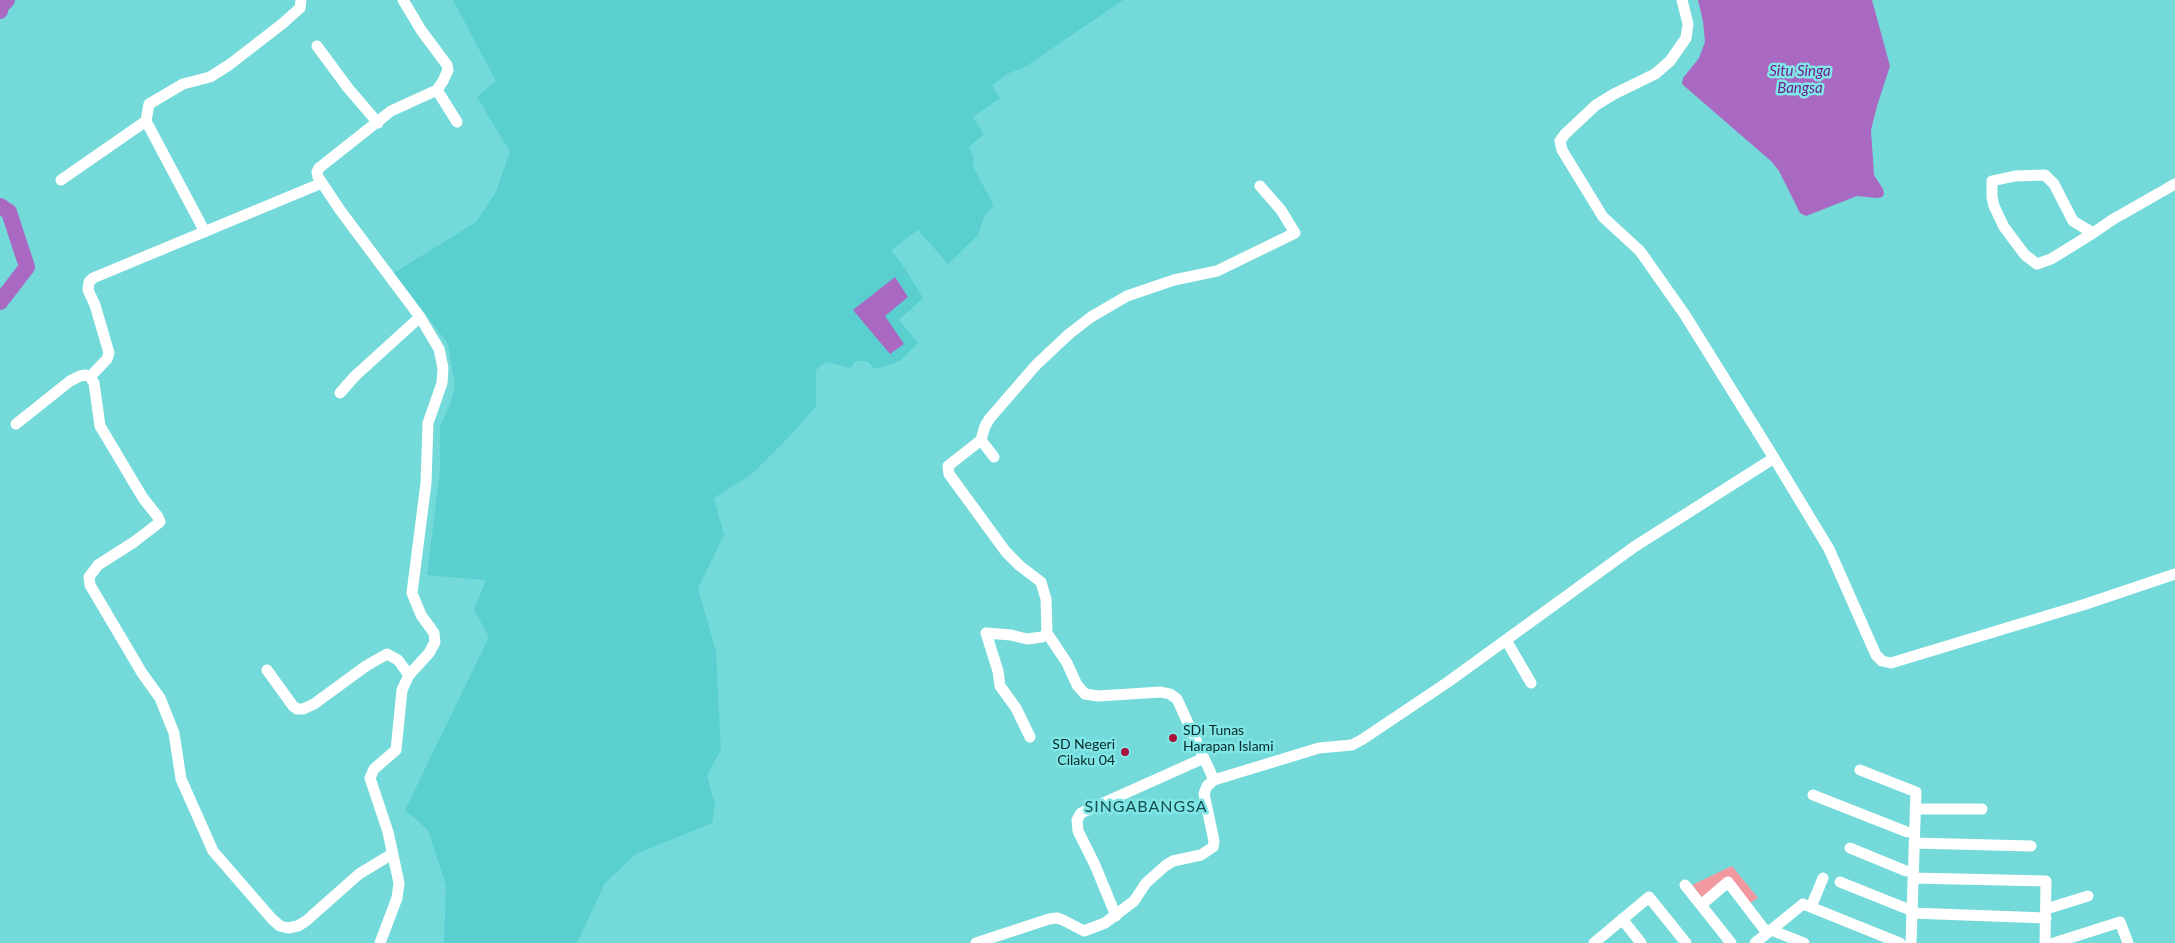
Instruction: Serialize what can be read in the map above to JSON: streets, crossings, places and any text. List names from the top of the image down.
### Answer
{
  "districts": ["SINGABANGSA"],
  "water": ["Situ Singa Bangsa"],
  "places": ["SDI Tunas Harapan Islami", "SD Negeri Cilaku 04"]
}
